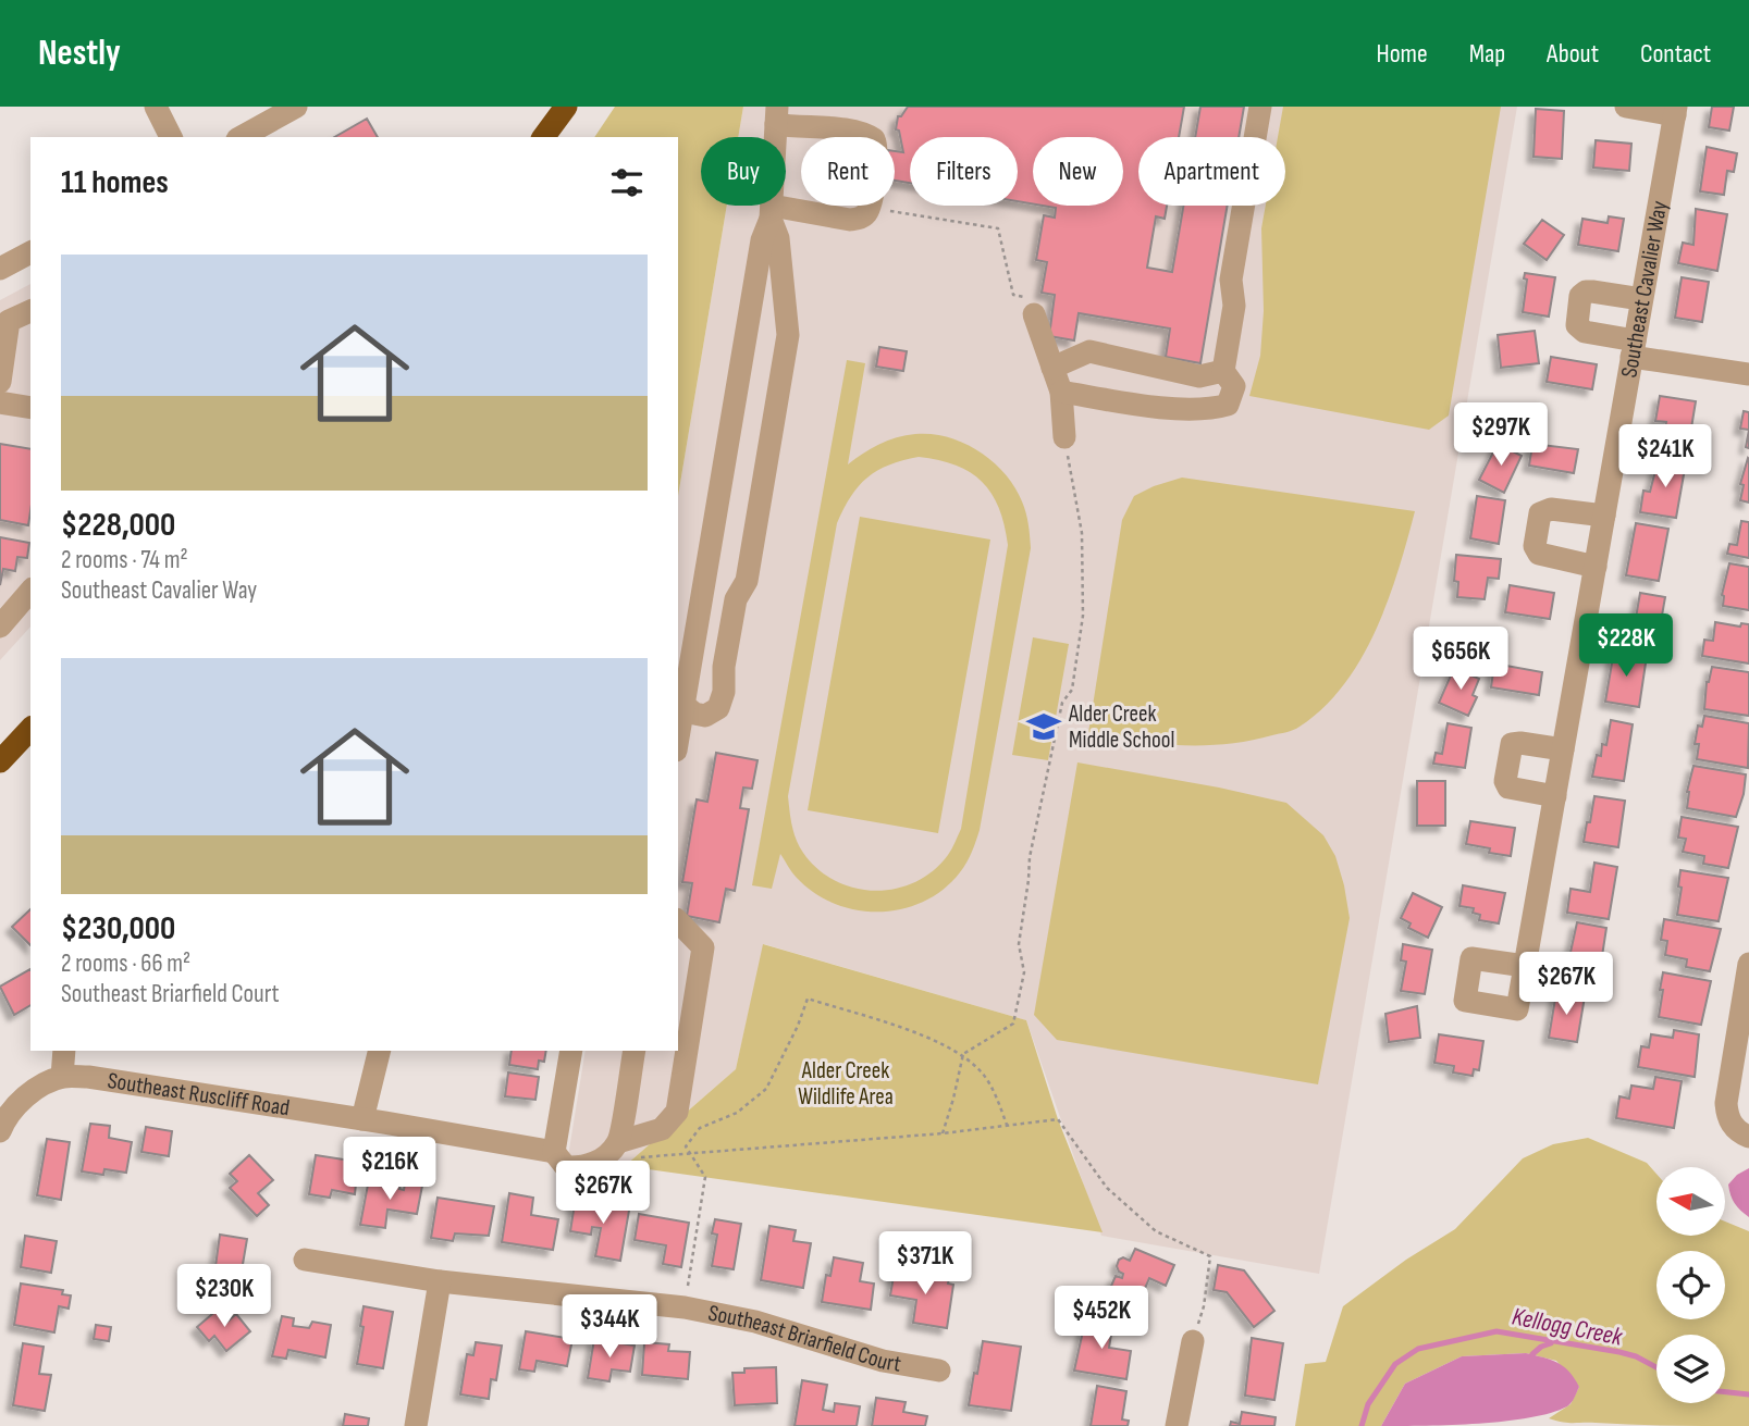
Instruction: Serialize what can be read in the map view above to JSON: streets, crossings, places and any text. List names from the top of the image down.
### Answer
{
  "streets": {
    "street": ["Southeast Cavalier Way", "Southeast Ruscliff Road", "Southeast Briarfield Court"]
  },
  "water": ["Kellogg Creek"],
  "parks": ["Alder Creek Wildlife Area"],
  "places": {
    "school or university": ["Alder Creek Middle School"]
  },
  "north": "left",
  "page": {
    "header": "Nestly",
    "nav": [
      "Home",
      "Map",
      "About",
      "Contact"
    ],
    "chip": [
      "Buy",
      "Rent",
      "Filters",
      "New",
      "Apartment"
    ],
    "heading": "11 homes",
    "list": [
      {
        "name": "$228,000",
        "note": "2 rooms · 74 m² · Southeast Cavalier Way"
      },
      {
        "name": "$230,000",
        "note": "2 rooms · 66 m² · Southeast Briarfield Court"
      }
    ],
    "price": [
      "$297K",
      "$241K",
      "$228K",
      "$656K",
      "$267K",
      "$216K",
      "$267K",
      "$371K",
      "$230K",
      "$452K",
      "$344K"
    ]
  }
}
